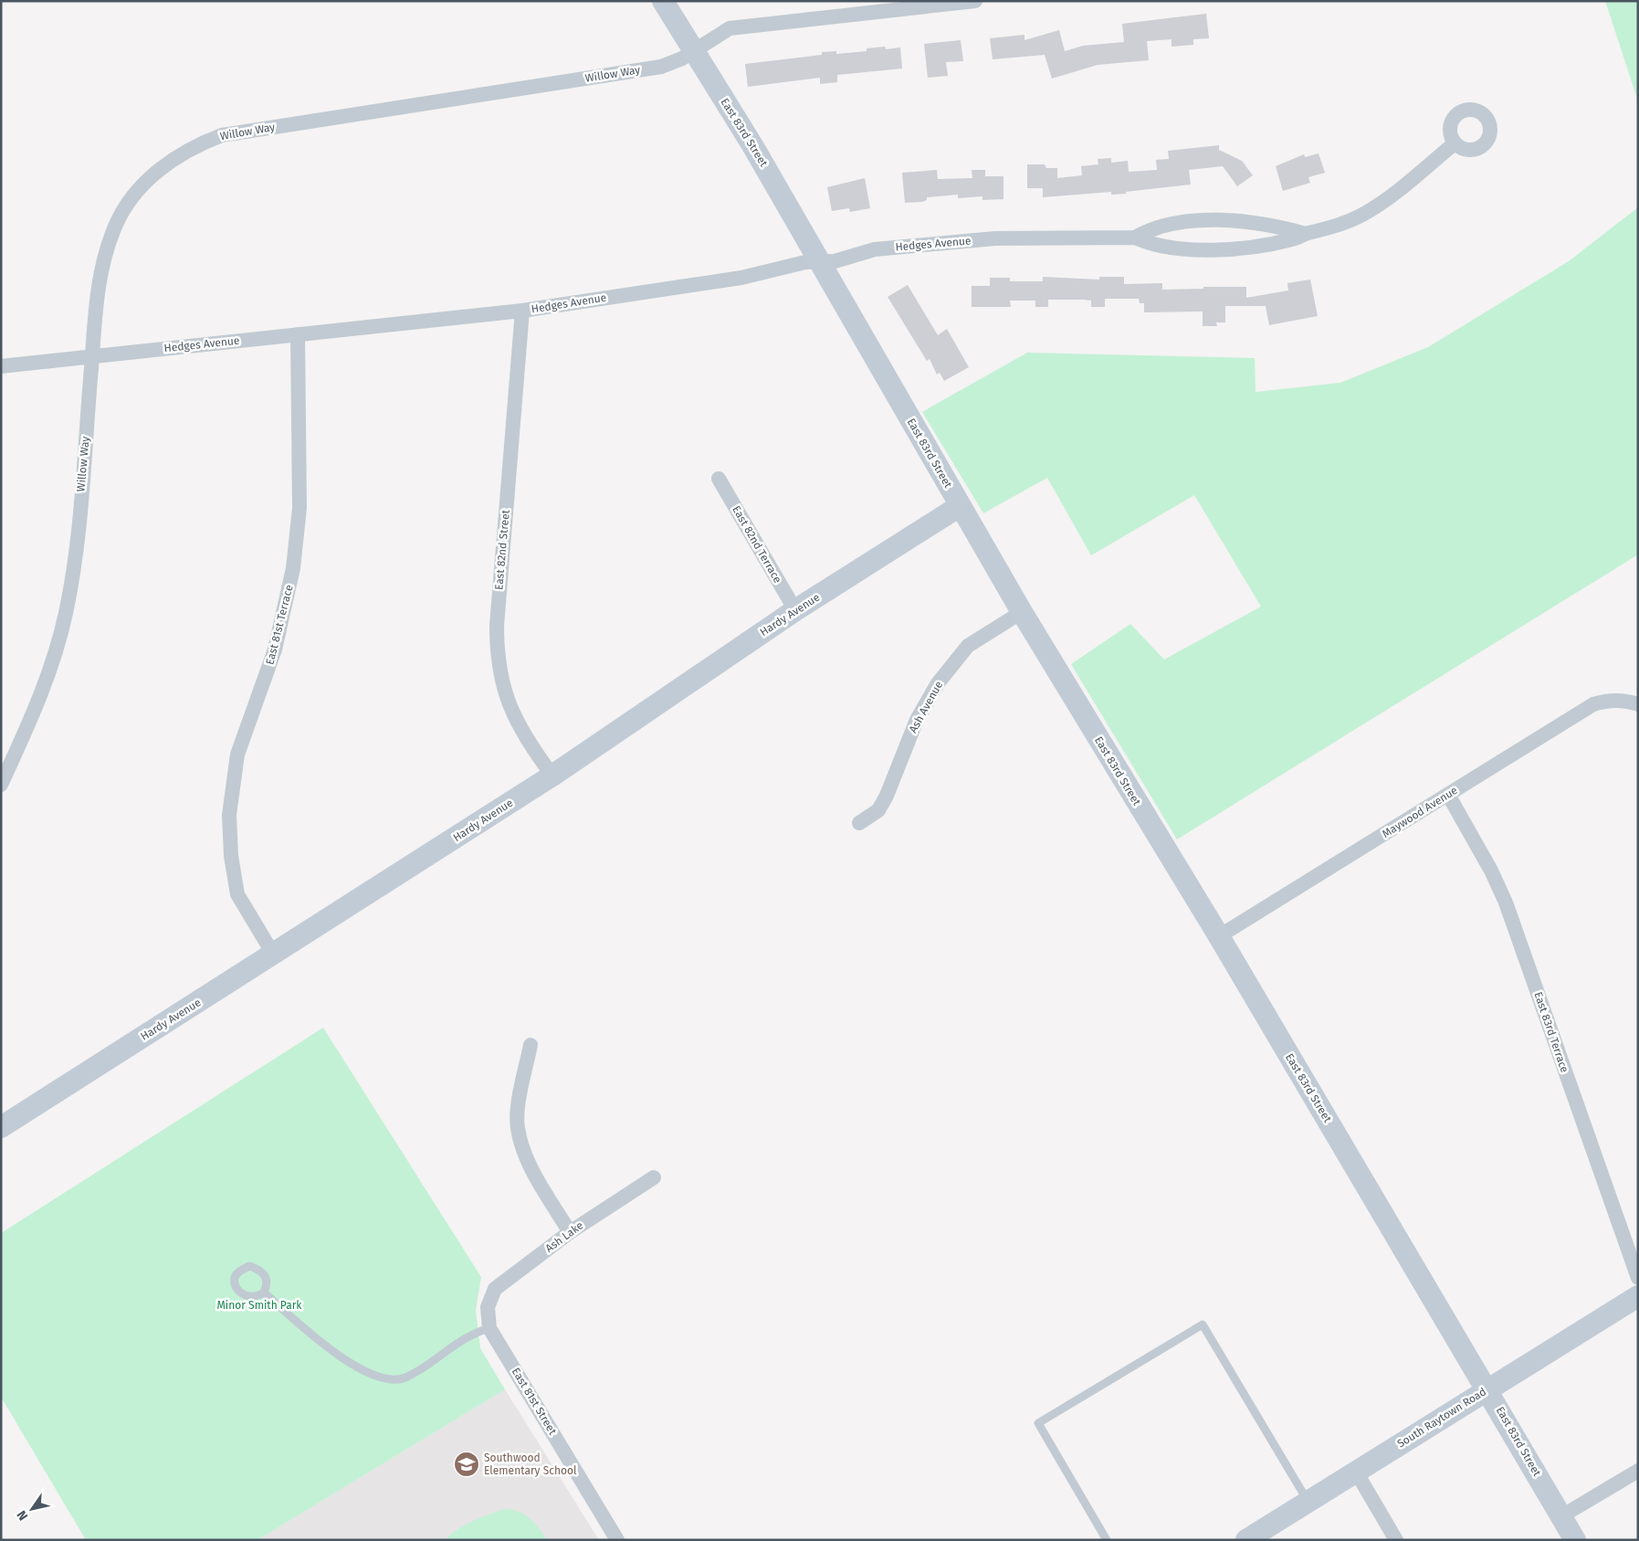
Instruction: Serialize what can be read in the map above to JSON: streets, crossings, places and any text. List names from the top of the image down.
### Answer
{
  "streets": {
    "street": [
      "Willow Way",
      "East 83rd Street",
      "Hedges Avenue",
      "East 82nd Terrace",
      "East 82nd Street",
      "Hardy Avenue",
      "East 81st Terrace",
      "Ash Avenue",
      "Maywood Avenue",
      "East 83rd Terrace",
      "Ash Lake",
      "East 81st Street",
      "South Raytown Road"
    ]
  },
  "crossings": [
    ["Willow Way", "East 83rd Street"],
    ["Willow Way", "Hedges Avenue"],
    ["East 83rd Street", "Hedges Avenue"],
    ["East 83rd Street", "Hardy Avenue"],
    ["East 83rd Street", "Ash Avenue"],
    ["East 83rd Street", "Maywood Avenue"],
    ["East 83rd Street", "South Raytown Road"],
    ["Hedges Avenue", "East 82nd Street"],
    ["Hedges Avenue", "East 81st Terrace"],
    ["East 82nd Terrace", "Hardy Avenue"],
    ["East 82nd Street", "Hardy Avenue"],
    ["Hardy Avenue", "East 81st Terrace"],
    ["Maywood Avenue", "East 83rd Terrace"],
    ["Ash Lake", "East 81st Street"]
  ],
  "parks": ["Minor Smith Park"],
  "places": {
    "school or university": ["Southwood Elementary School"]
  },
  "north": "bottom left"
}
